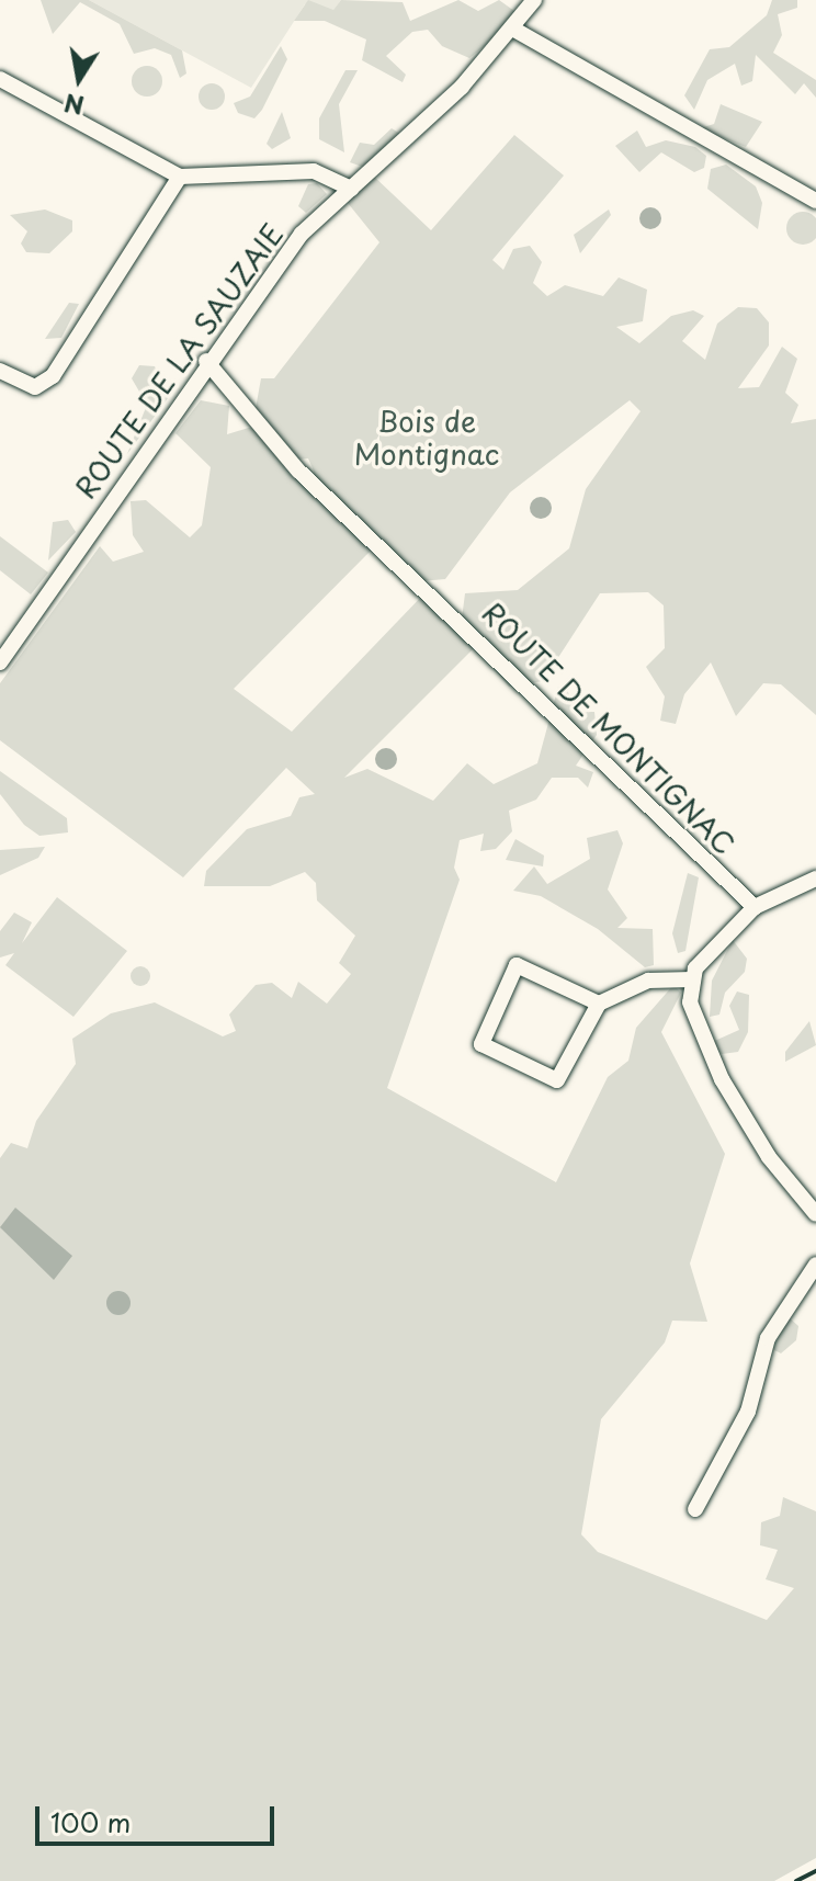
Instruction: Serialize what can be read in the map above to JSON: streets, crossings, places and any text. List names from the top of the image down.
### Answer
{
  "streets": {
    "street": ["ROUTE DE LA SAUZAIE", "ROUTE DE MONTIGNAC"]
  },
  "crossings": [
    ["ROUTE DE LA SAUZAIE", "ROUTE DE MONTIGNAC"]
  ],
  "parks": ["Bois de Montignac"],
  "scale_bar": "100 m",
  "north": "bottom"
}
